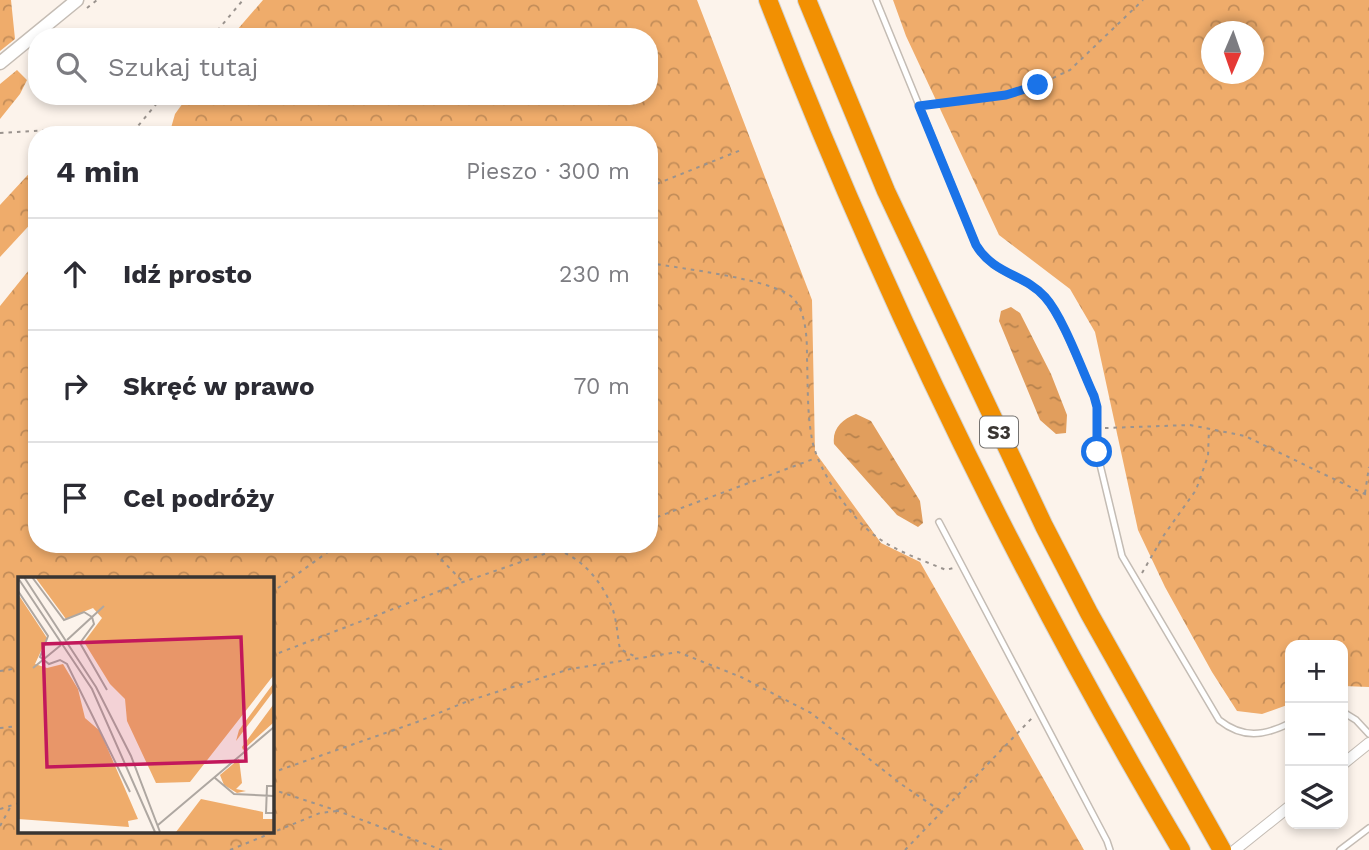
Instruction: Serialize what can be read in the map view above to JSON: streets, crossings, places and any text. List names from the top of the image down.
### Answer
{
  "streets": {
    "highway": ["S3"]
  },
  "north": "bottom",
  "page": {
    "search": "Szukaj tutaj",
    "heading": ["4 min", "Pieszo · 300 m"],
    "list": [
      ["Idź prosto", "230 m"],
      ["Skręć w prawo", "70 m"],
      "Cel podróży"
    ],
    "map_buttons": ["+", "−"]
  }
}
